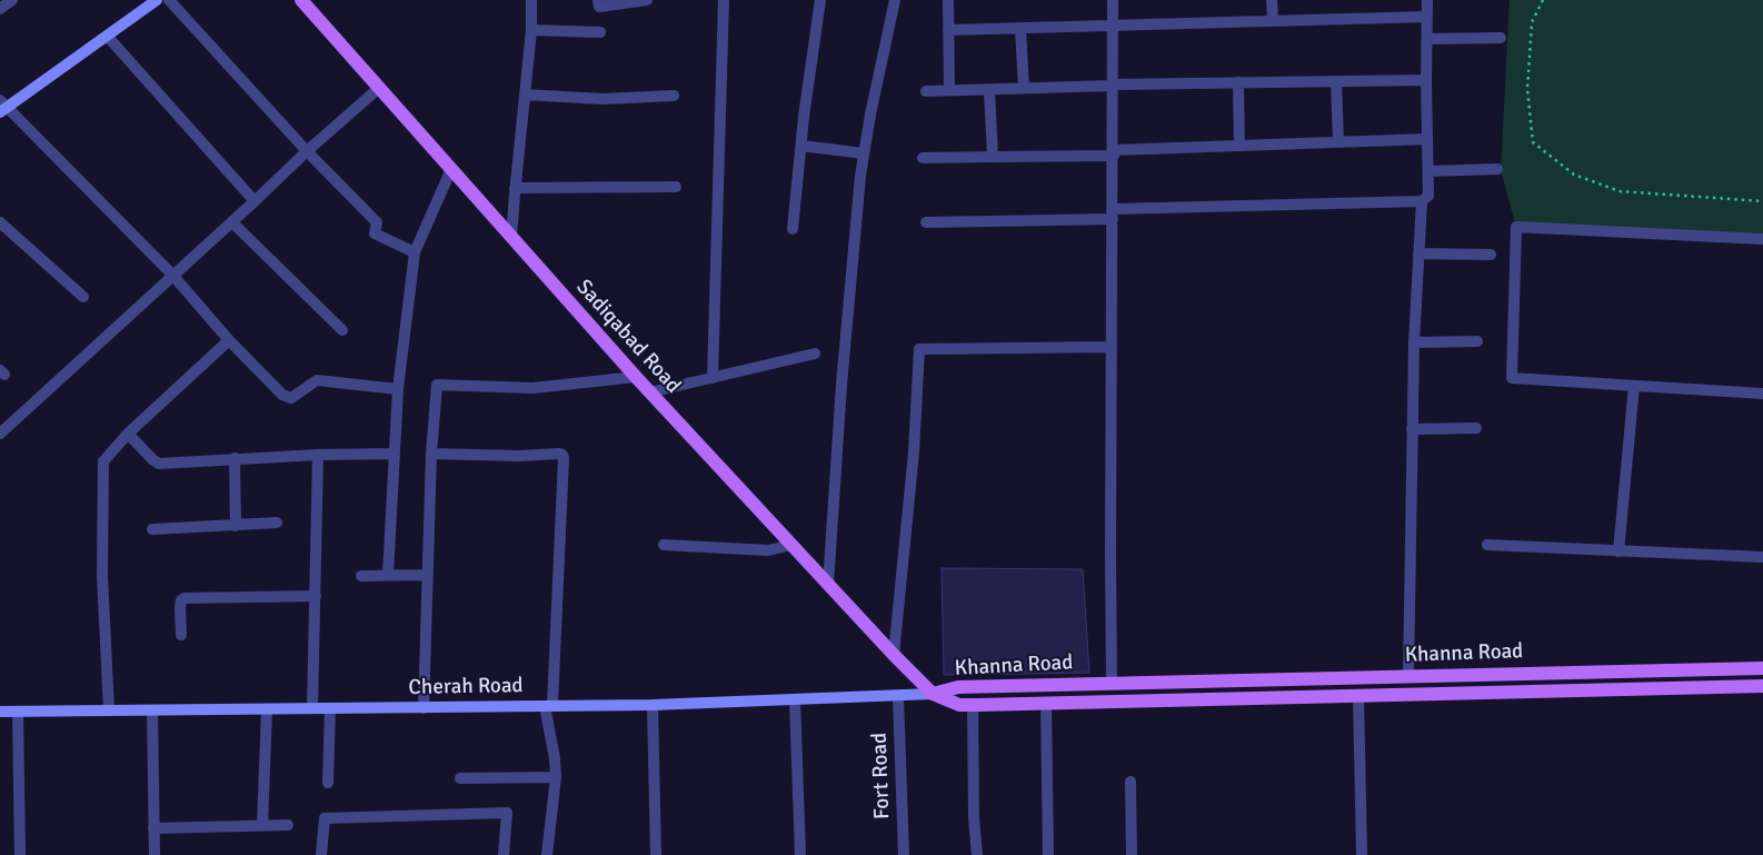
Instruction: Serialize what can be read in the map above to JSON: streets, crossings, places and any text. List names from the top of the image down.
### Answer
{
  "streets": {
    "main road": ["Sadiqabad Road", "Khanna Road"],
    "street": ["Cherah Road", "Fort Road"]
  },
  "crossings": [
    ["Sadiqabad Road", "Khanna Road"],
    ["Sadiqabad Road", "Cherah Road"],
    ["Khanna Road", "Cherah Road"],
    ["Cherah Road", "Fort Road"]
  ]
}
